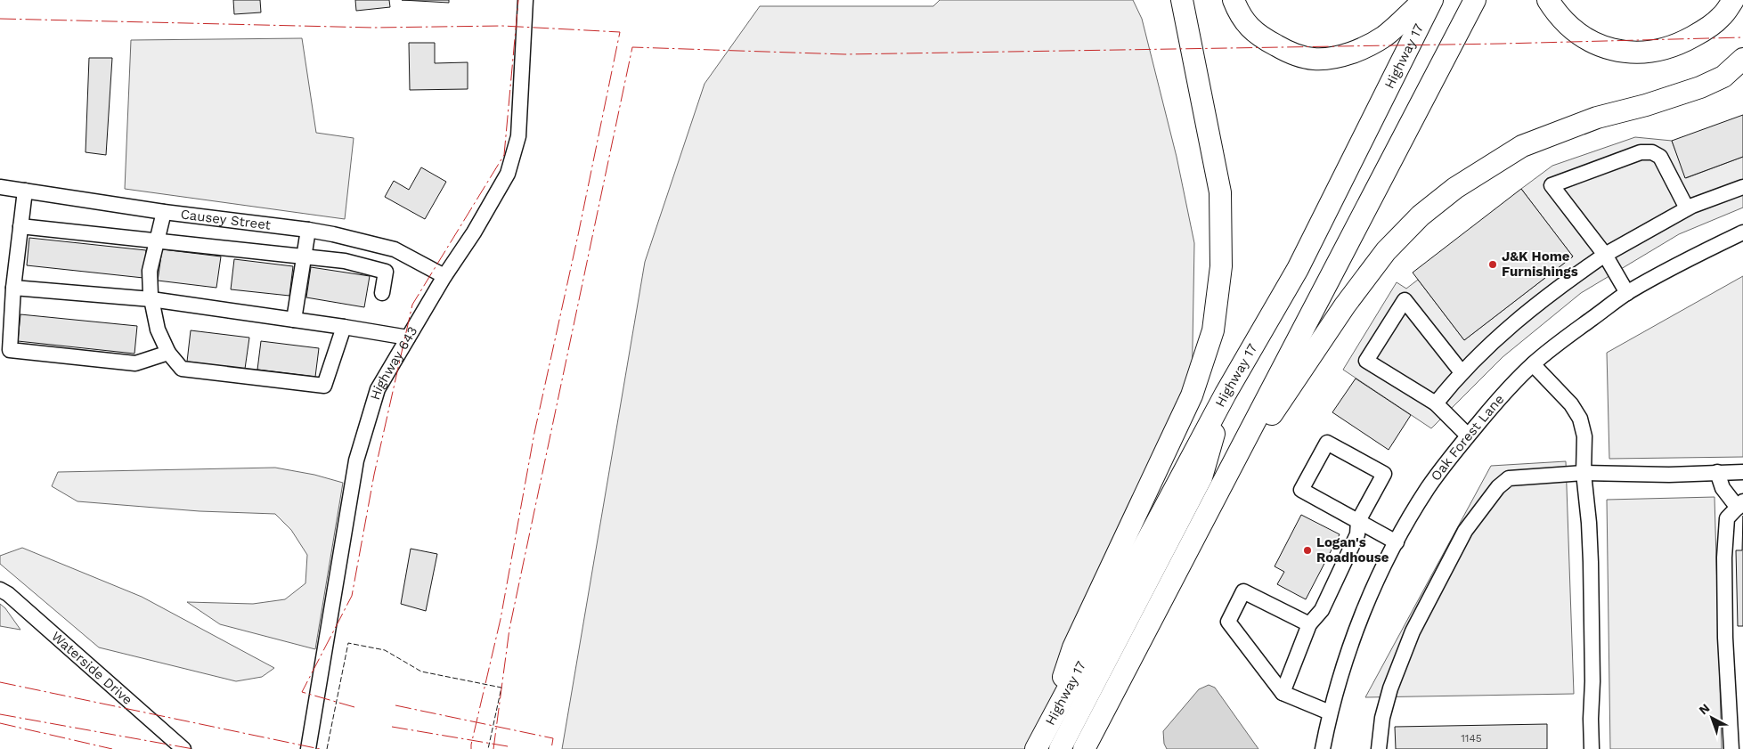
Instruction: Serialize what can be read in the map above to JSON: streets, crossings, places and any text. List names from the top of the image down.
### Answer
{
  "streets": {
    "highway": ["Highway 17"],
    "street": [
      "Causey Street",
      "Highway 643",
      "Oak Forest Lane",
      "Waterside Drive"
    ]
  },
  "crossings": [
    ["Causey Street", "Highway 643"]
  ],
  "places": ["J&K Home Furnishings", "Logan's Roadhouse"],
  "house_numbers": ["1145"],
  "north": "top left"
}
